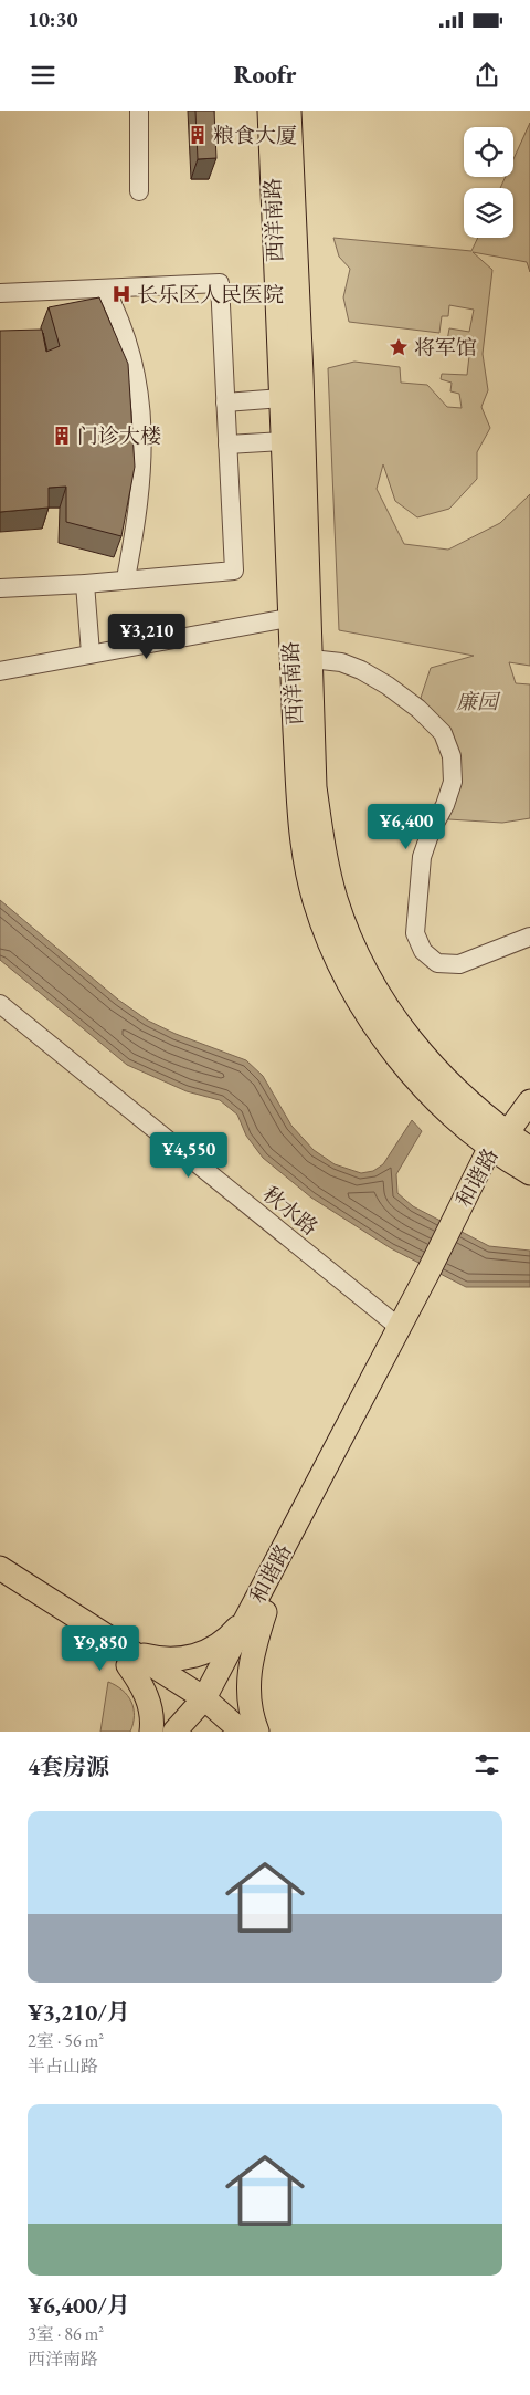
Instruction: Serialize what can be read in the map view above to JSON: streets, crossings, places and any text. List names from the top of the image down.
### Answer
{
  "streets": {
    "main road": ["西洋南路", "和谐路"],
    "street": ["秋水路"]
  },
  "crossings": [
    ["西洋南路", "和谐路"],
    ["和谐路", "秋水路"]
  ],
  "parks": ["廉园"],
  "places": {
    "building": ["粮食大厦", "门诊大楼"],
    "hospital": ["长乐区人民医院"],
    "place": ["将军馆"]
  },
  "page": {
    "status": "10:30",
    "header": "Roofr",
    "price": [
      "¥3,210",
      "¥6,400",
      "¥4,550",
      "¥9,850"
    ],
    "heading": "4套房源",
    "list": [
      {
        "name": "¥3,210/月",
        "note": "2室 · 56 m² · 半占山路"
      },
      {
        "name": "¥6,400/月",
        "note": "3室 · 86 m² · 西洋南路"
      }
    ]
  }
}
